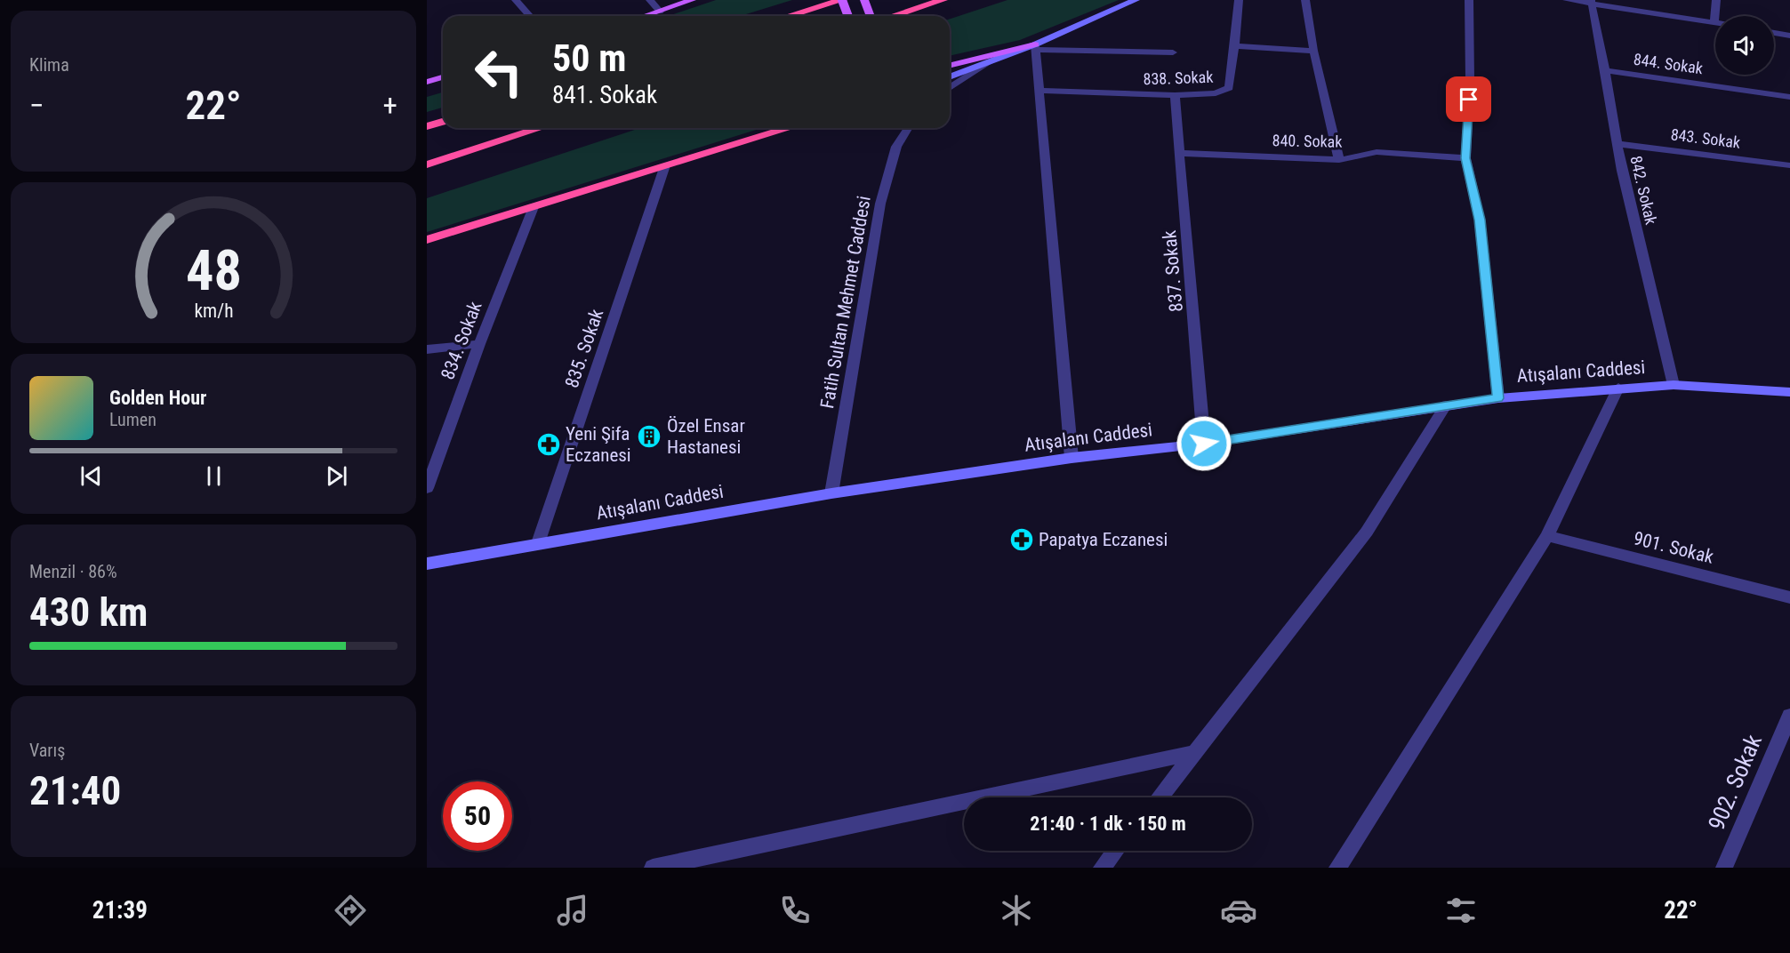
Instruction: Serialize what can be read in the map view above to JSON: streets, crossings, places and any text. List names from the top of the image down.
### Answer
{
  "streets": {
    "main road": ["Atışalanı Caddesi"],
    "street": [
      "844. Sokak",
      "838. Sokak",
      "843. Sokak",
      "840. Sokak",
      "842. Sokak",
      "837. Sokak",
      "Fatih Sultan Mehmet Caddesi",
      "834. Sokak",
      "835. Sokak",
      "901. Sokak",
      "902. Sokak"
    ]
  },
  "crossings": [
    ["844. Sokak", "842. Sokak"],
    ["838. Sokak", "837. Sokak"],
    ["843. Sokak", "842. Sokak"],
    ["840. Sokak", "837. Sokak"],
    ["842. Sokak", "Atışalanı Caddesi"],
    ["837. Sokak", "Atışalanı Caddesi"],
    ["Fatih Sultan Mehmet Caddesi", "Atışalanı Caddesi"],
    ["835. Sokak", "Atışalanı Caddesi"]
  ],
  "places": {
    "building": ["Özel Ensar Hastanesi"],
    "pharmacy": ["Yeni Şifa Eczanesi", "Papatya Eczanesi"]
  },
  "page": {
    "tile": [
      "Klima",
      ["Menzil · 86%", "430 km"],
      ["Varış", "21:40"]
    ],
    "turn": ["50 m", "841. Sokak"],
    "heat": ["−", "22°", "+"],
    "song": ["Golden Hour", "Lumen"],
    "limit": "50",
    "trip": "21:40 · 1 dk · 150 m",
    "tabs": ["21:39", "22°"],
    "gauge": ["48", "km/h"]
  }
}
